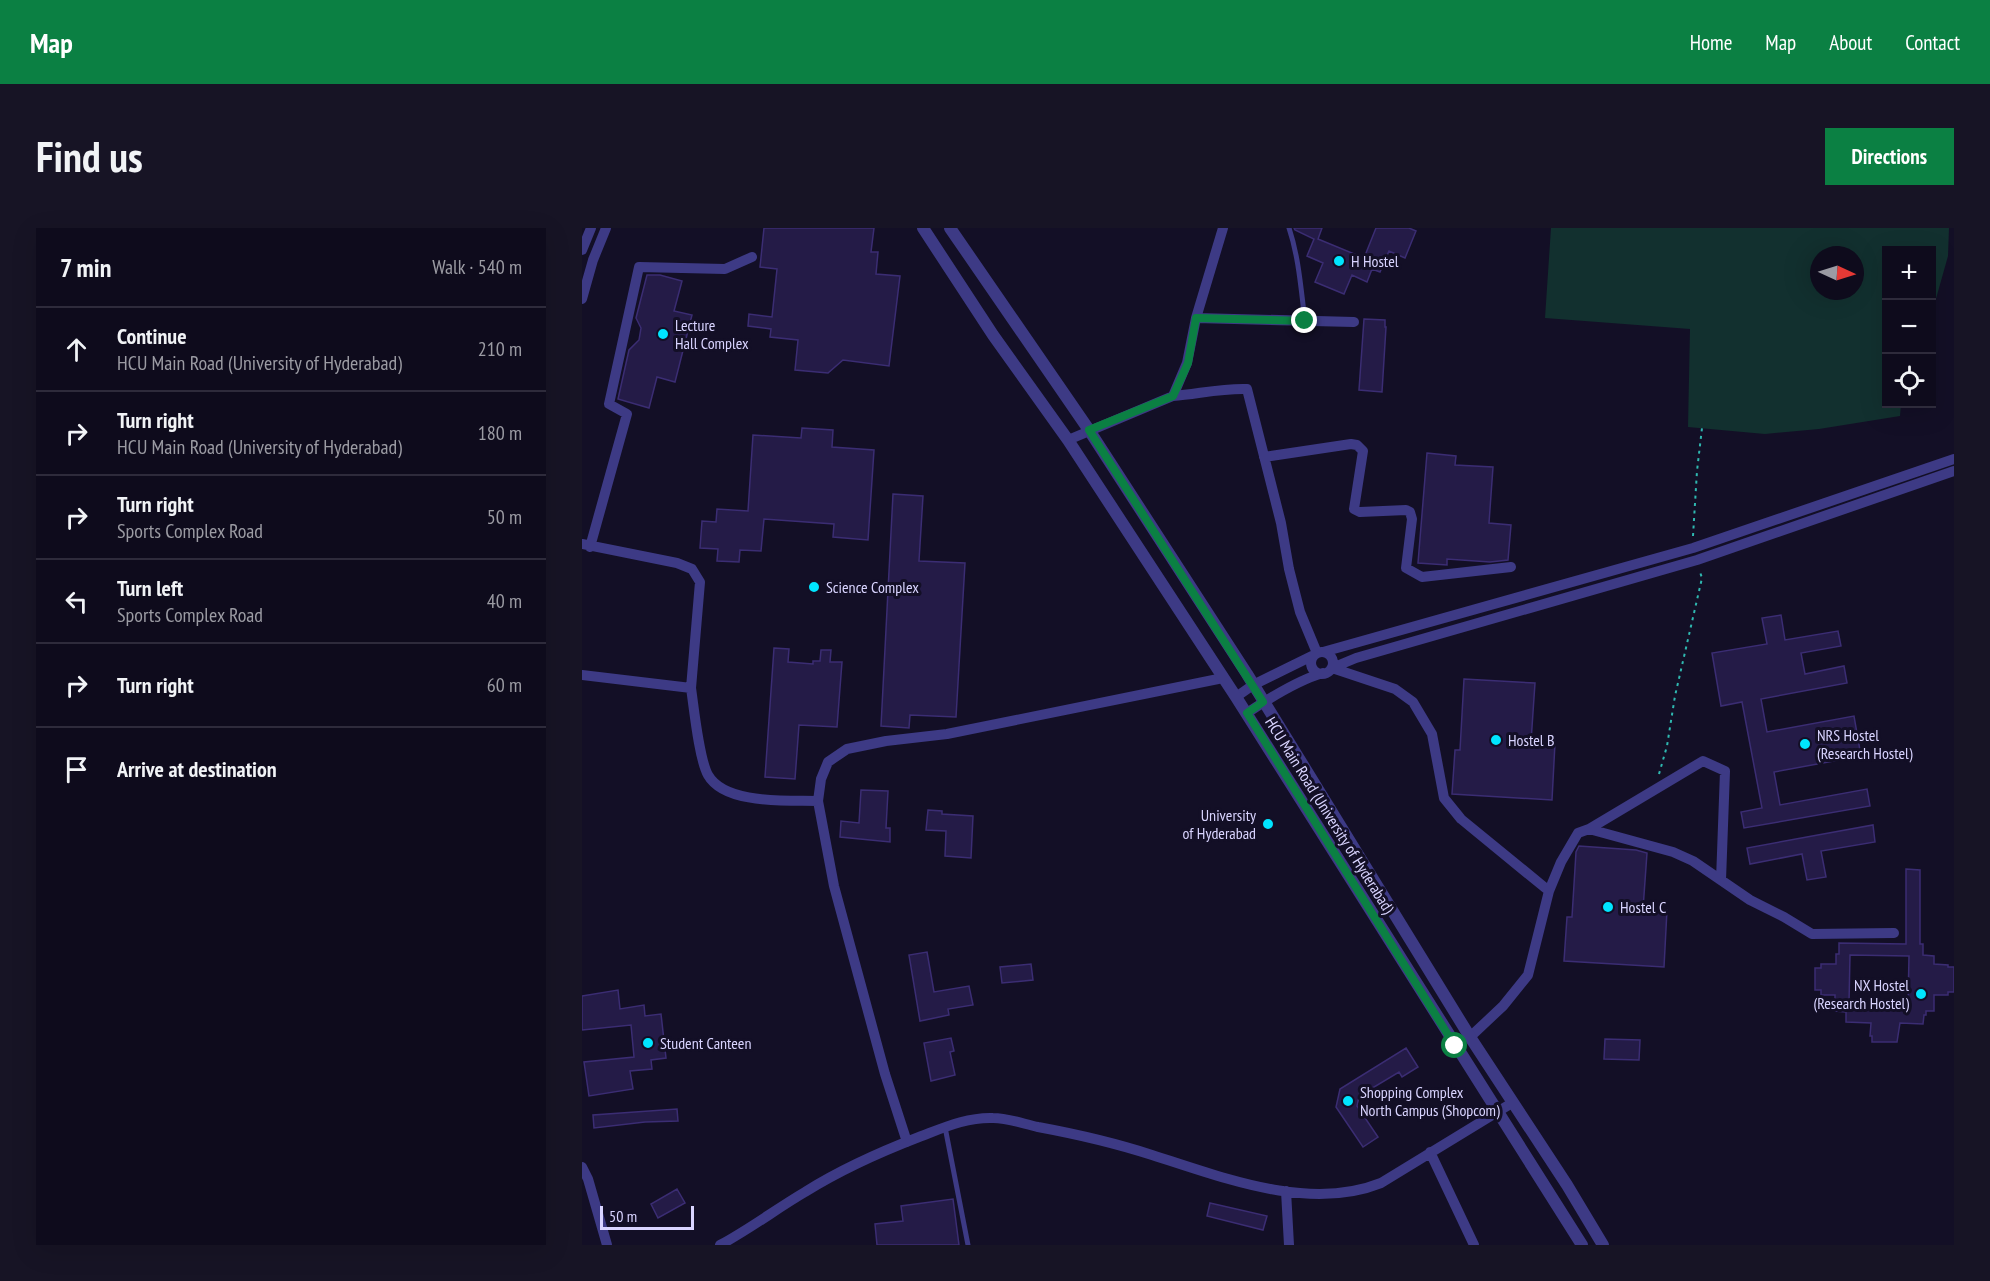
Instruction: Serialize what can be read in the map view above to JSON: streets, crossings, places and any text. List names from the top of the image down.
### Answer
{
  "streets": {
    "street": ["HCU Main Road (University of Hyderabad)"]
  },
  "places": [
    "H Hostel",
    "Lecture Hall Complex",
    "Science Complex",
    "Hostel B",
    "NRS Hostel (Research Hostel)",
    "University of Hyderabad",
    "Hostel C",
    "NX Hostel (Research Hostel)",
    "Student Canteen",
    "Shopping Complex North Campus (Shopcom)"
  ],
  "scale_bar": "50 m",
  "north": "right",
  "page": {
    "header": "Map",
    "nav": [
      "Home",
      "Map",
      "About",
      "Contact"
    ],
    "buttons": "Directions",
    "title": "Find us",
    "heading": ["7 min", "Walk · 540 m"],
    "map_buttons": ["+", "−"],
    "list": [
      ["Continue", "HCU Main Road (University of Hyderabad)", "210 m"],
      ["Turn right", "HCU Main Road (University of Hyderabad)", "180 m"],
      ["Turn right", "Sports Complex Road", "50 m"],
      ["Turn left", "Sports Complex Road", "40 m"],
      ["Turn right", "60 m"],
      "Arrive at destination"
    ],
    "scale": "50 m"
  }
}
